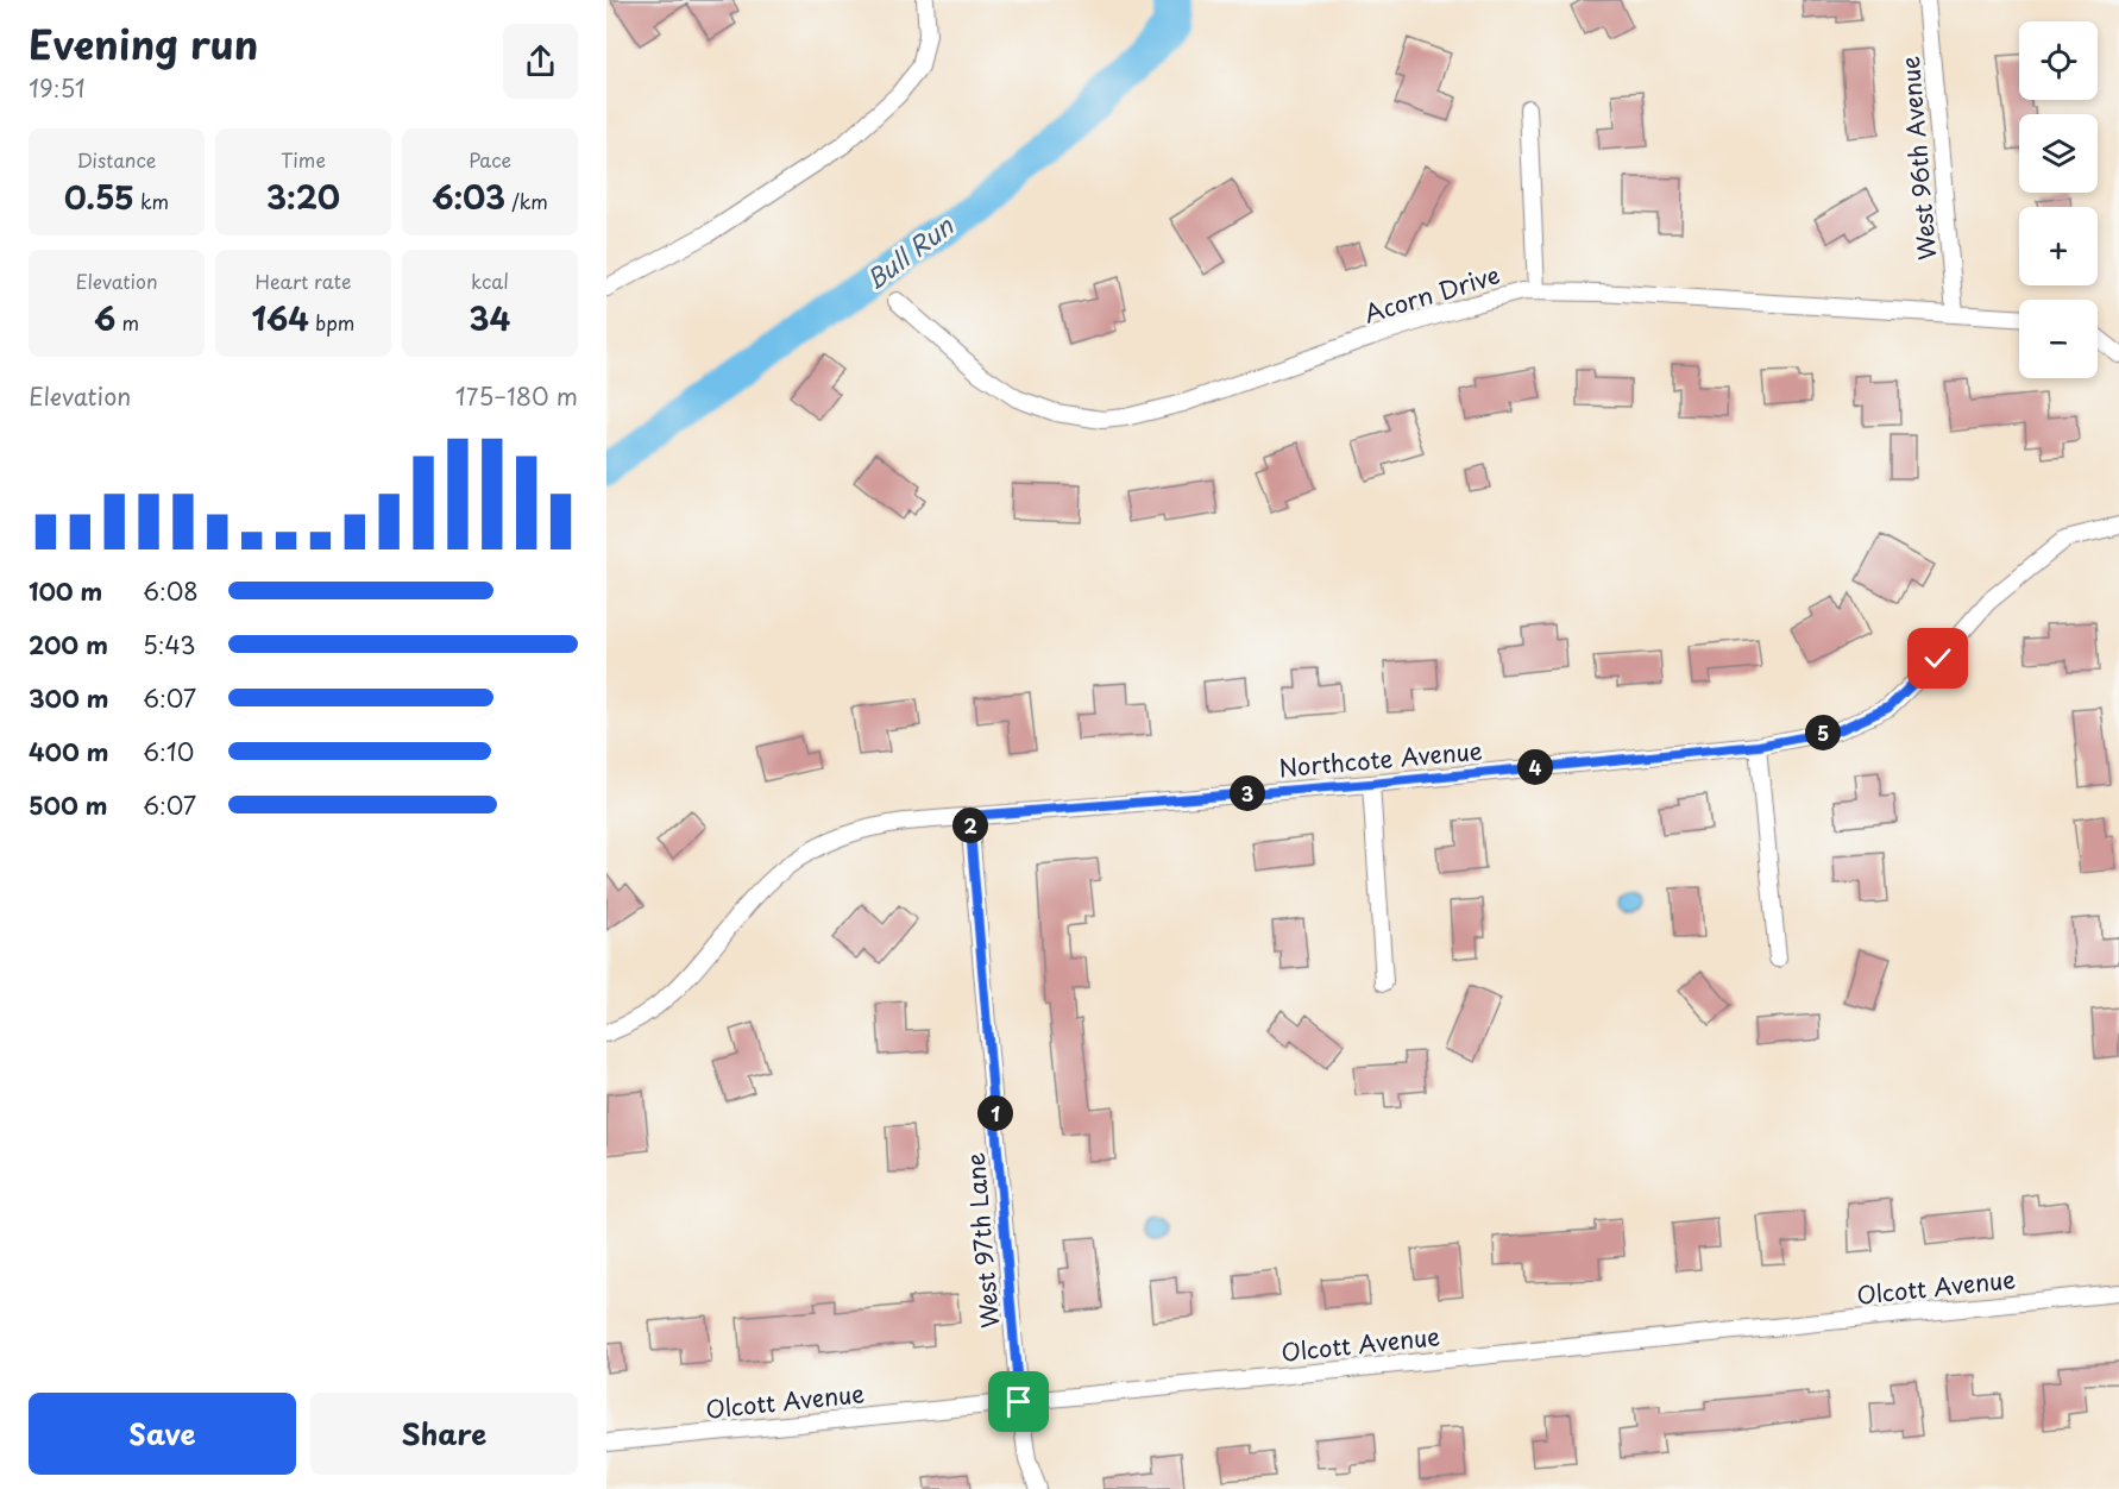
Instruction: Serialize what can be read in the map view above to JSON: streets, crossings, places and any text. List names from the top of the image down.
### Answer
{
  "streets": {
    "street": [
      "West 96th Avenue",
      "Acorn Drive",
      "Northcote Avenue",
      "West 97th Lane",
      "Olcott Avenue"
    ]
  },
  "crossings": [
    ["West 96th Avenue", "Acorn Drive"],
    ["Northcote Avenue", "West 97th Lane"],
    ["West 97th Lane", "Olcott Avenue"]
  ],
  "water": ["Bull Run"],
  "page": {
    "heading": ["Evening run", "19:51"],
    "map_buttons": ["+", "−"],
    "stats": [
      ["Distance", "0.55 km"],
      ["Time", "3:20"],
      ["Pace", "6:03 /km"],
      ["Elevation", "6 m"],
      ["Heart rate", "164 bpm"],
      ["kcal", "34"]
    ],
    "chart": ["Elevation", "175–180 m"],
    "list": [
      {
        "name": "100 m",
        "note": "6:08"
      },
      {
        "name": "200 m",
        "note": "5:43"
      },
      {
        "name": "300 m",
        "note": "6:07"
      },
      {
        "name": "400 m",
        "note": "6:10"
      },
      {
        "name": "500 m",
        "note": "6:07"
      }
    ],
    "pins": [
      "5",
      "4",
      "3",
      "2",
      "1"
    ],
    "buttons": ["Save", "Share"]
  }
}
